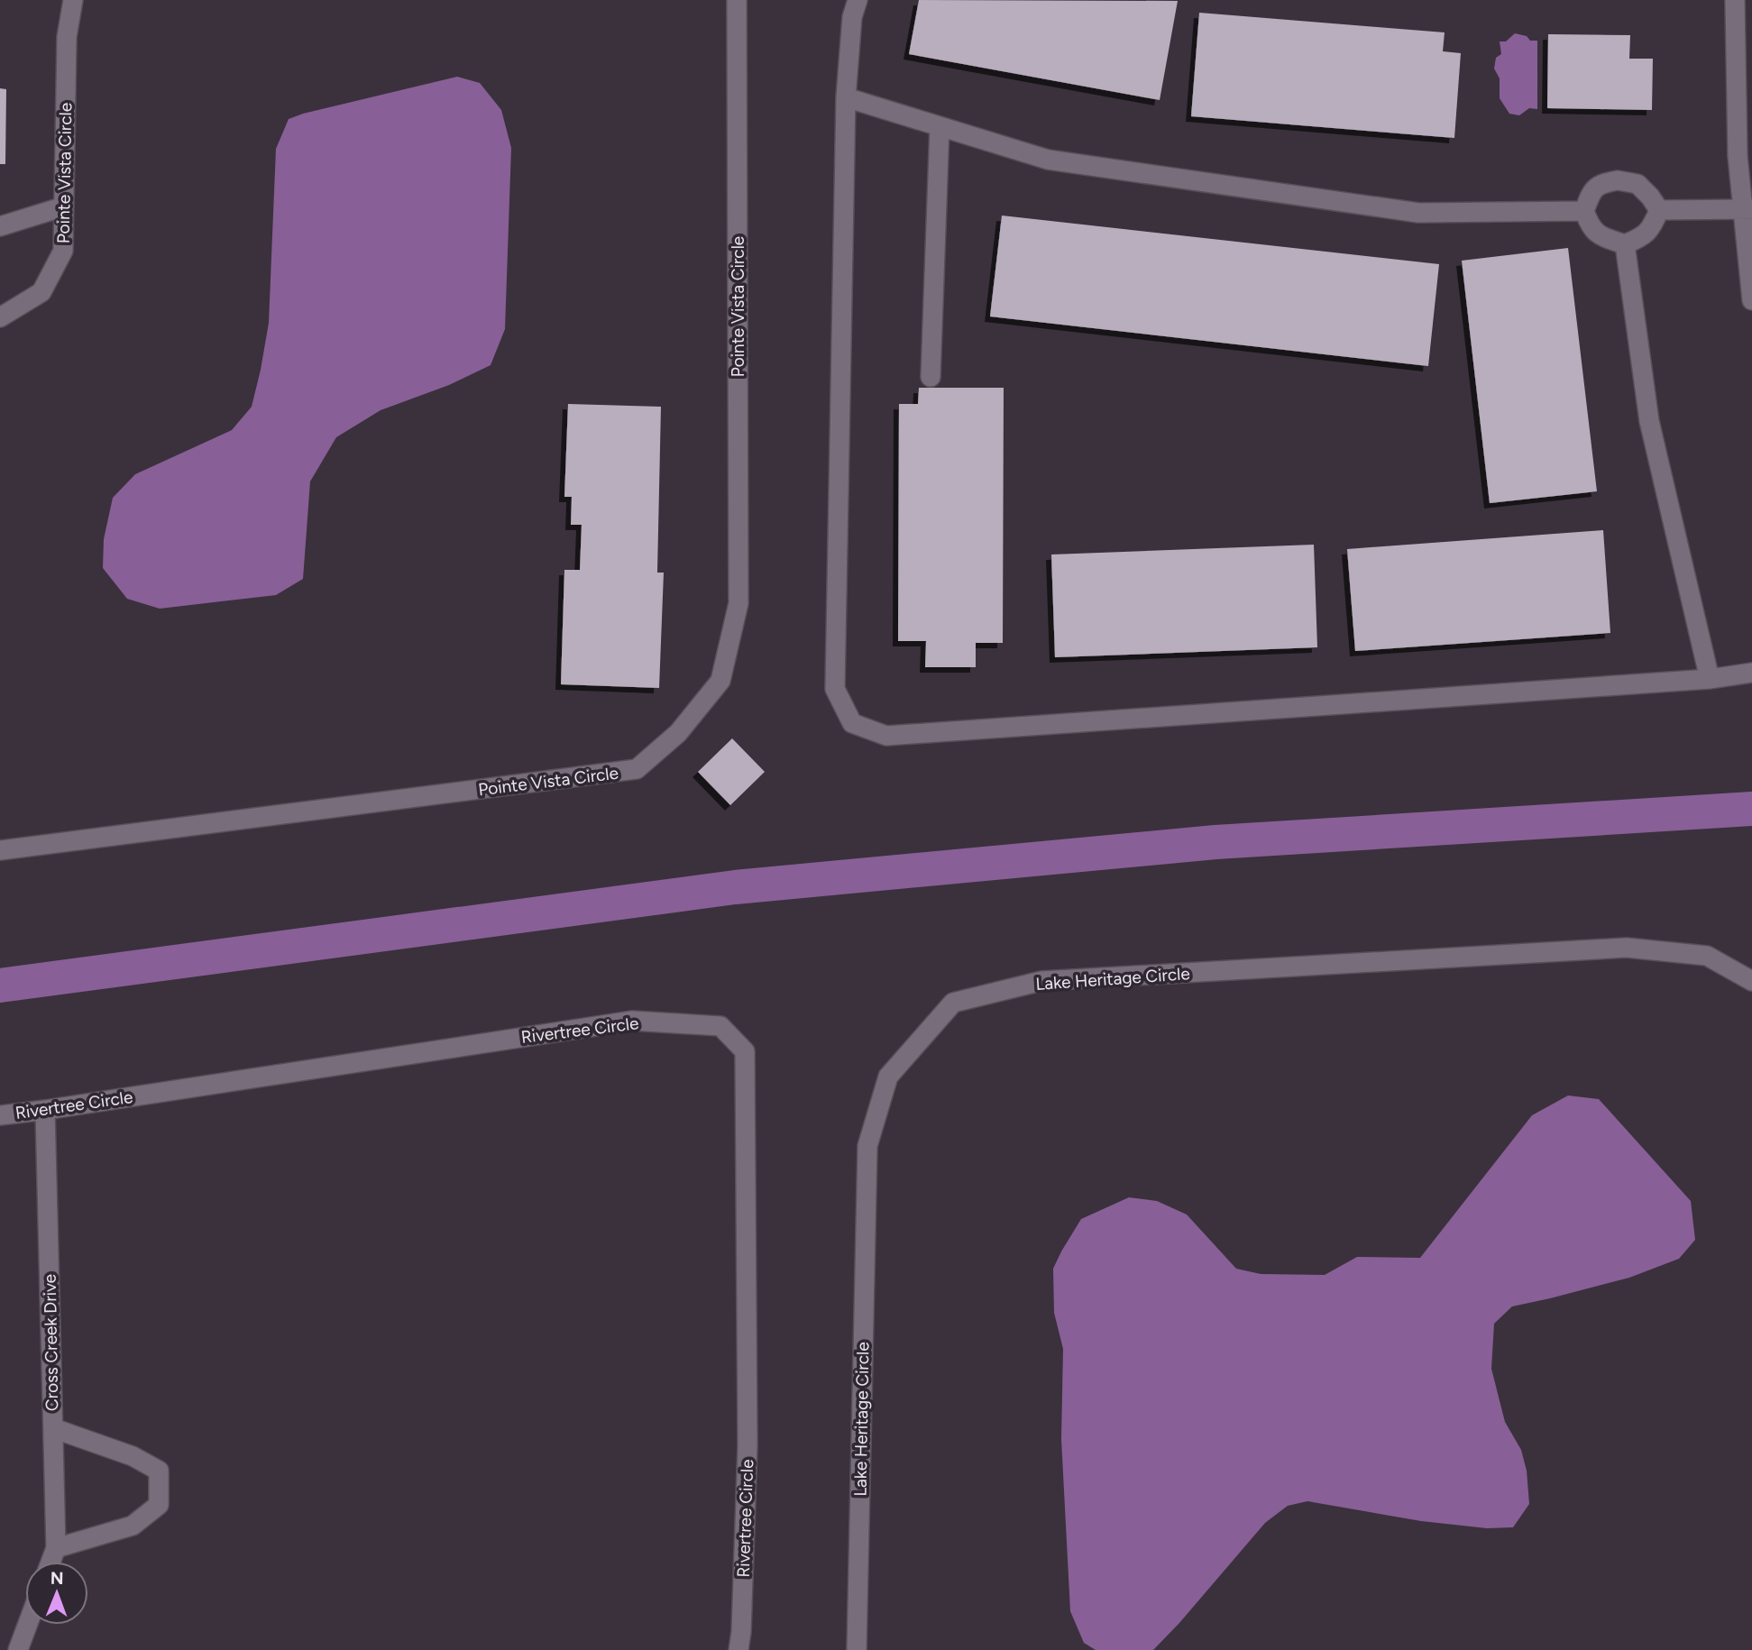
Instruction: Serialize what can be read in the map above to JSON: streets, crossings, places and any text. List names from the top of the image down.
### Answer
{
  "streets": {
    "street": [
      "Pointe Vista Circle",
      "Lake Heritage Circle",
      "Rivertree Circle",
      "Cross Creek Drive"
    ]
  },
  "crossings": [
    ["Rivertree Circle", "Cross Creek Drive"]
  ],
  "north": "top"
}
